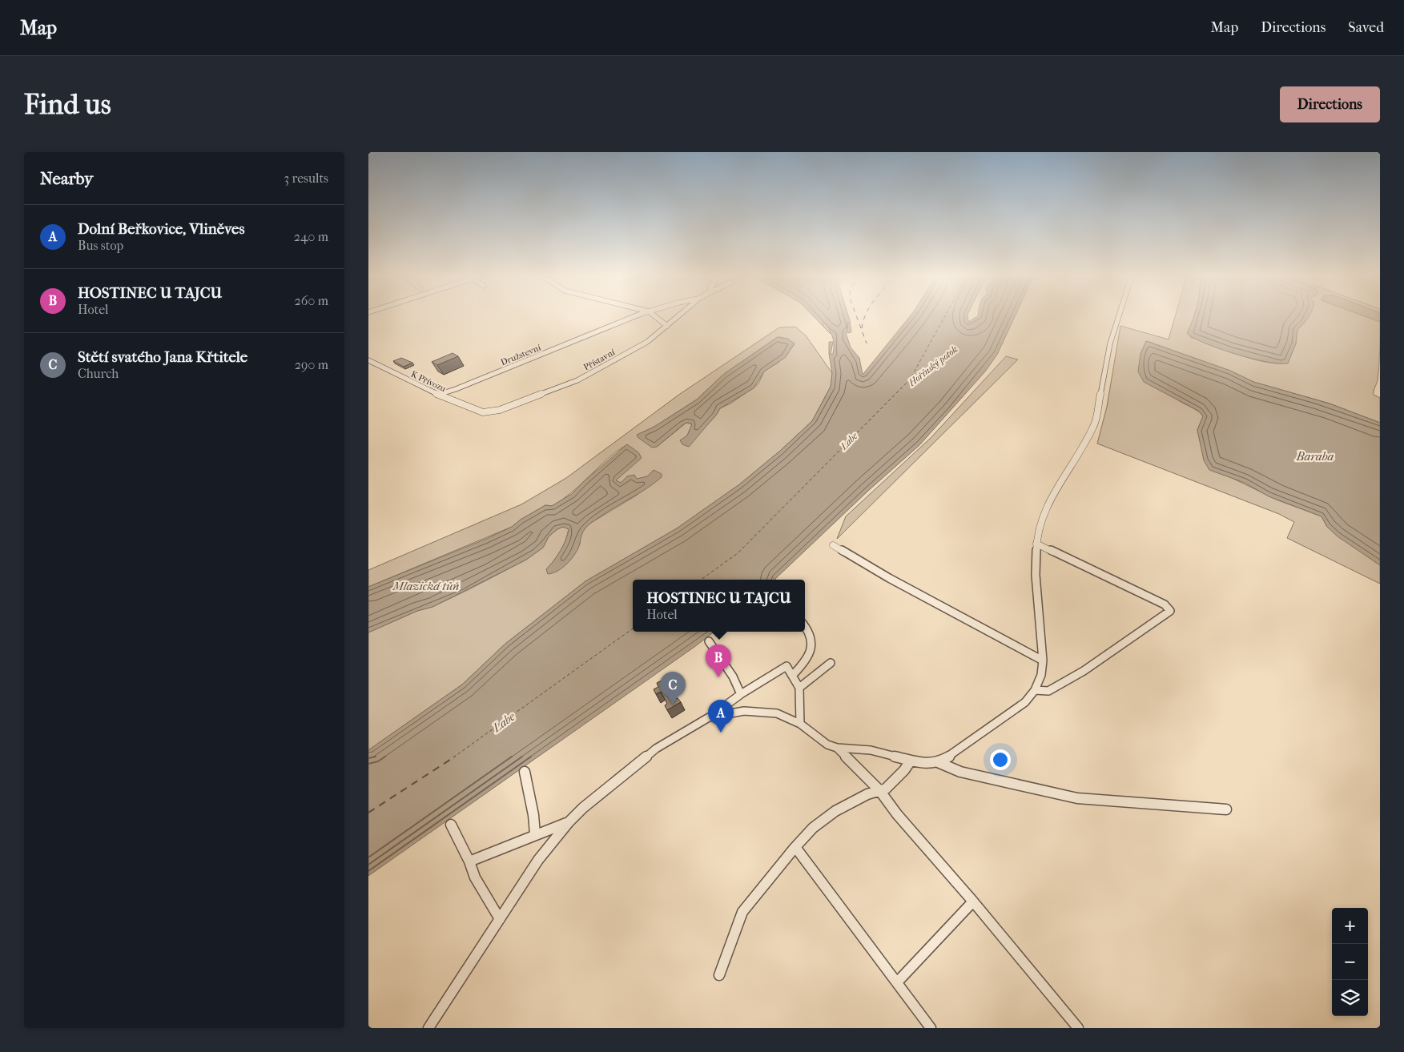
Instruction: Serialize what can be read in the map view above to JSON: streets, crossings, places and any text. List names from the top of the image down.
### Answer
{
  "streets": {
    "street": ["Družstevní", "Přístavní", "K Přívozu"]
  },
  "crossings": [
    ["Družstevní", "K Přívozu"],
    ["Přístavní", "K Přívozu"]
  ],
  "water": [
    "Hořínský potok",
    "Labe",
    "Baraba",
    "Mlazická tůň"
  ],
  "page": {
    "header": "Map",
    "nav": ["Map", "Directions", "Saved"],
    "buttons": "Directions",
    "title": "Find us",
    "heading": ["Nearby", "3 results"],
    "list": [
      {
        "mark": "A",
        "name": "Dolní Beřkovice, Vliněves",
        "note": "Bus stop",
        "value": "240 m"
      },
      {
        "mark": "B",
        "name": "HOSTINEC U TAJCU",
        "note": "Hotel",
        "value": "260 m"
      },
      {
        "mark": "C",
        "name": "Stětí svatého Jana Křtitele",
        "note": "Church",
        "value": "290 m"
      }
    ],
    "popup": ["HOSTINEC U TAJCU", "Hotel"],
    "pins": ["B", "C", "A"],
    "map_buttons": ["+", "−"]
  }
}
